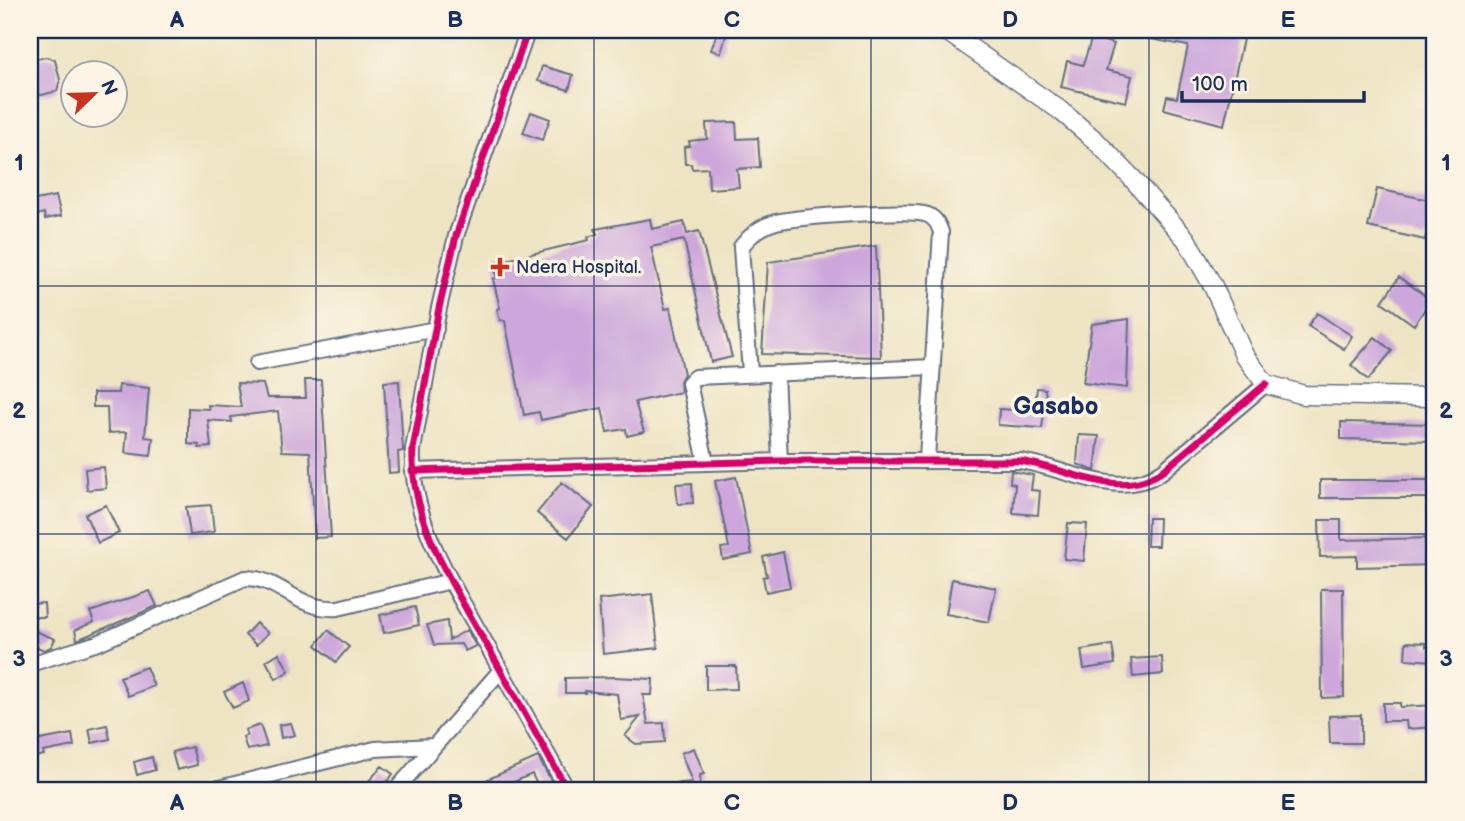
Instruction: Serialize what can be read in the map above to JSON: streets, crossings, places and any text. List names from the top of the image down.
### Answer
{
  "districts": ["Gasabo"],
  "places": {
    "health": ["Ndera Hospital."]
  },
  "scale_bar": "100 m",
  "north": "top right",
  "grid": {
    "columns": [
      "A",
      "B",
      "C",
      "D",
      "E"
    ],
    "rows": ["1", "2", "3"]
  }
}
